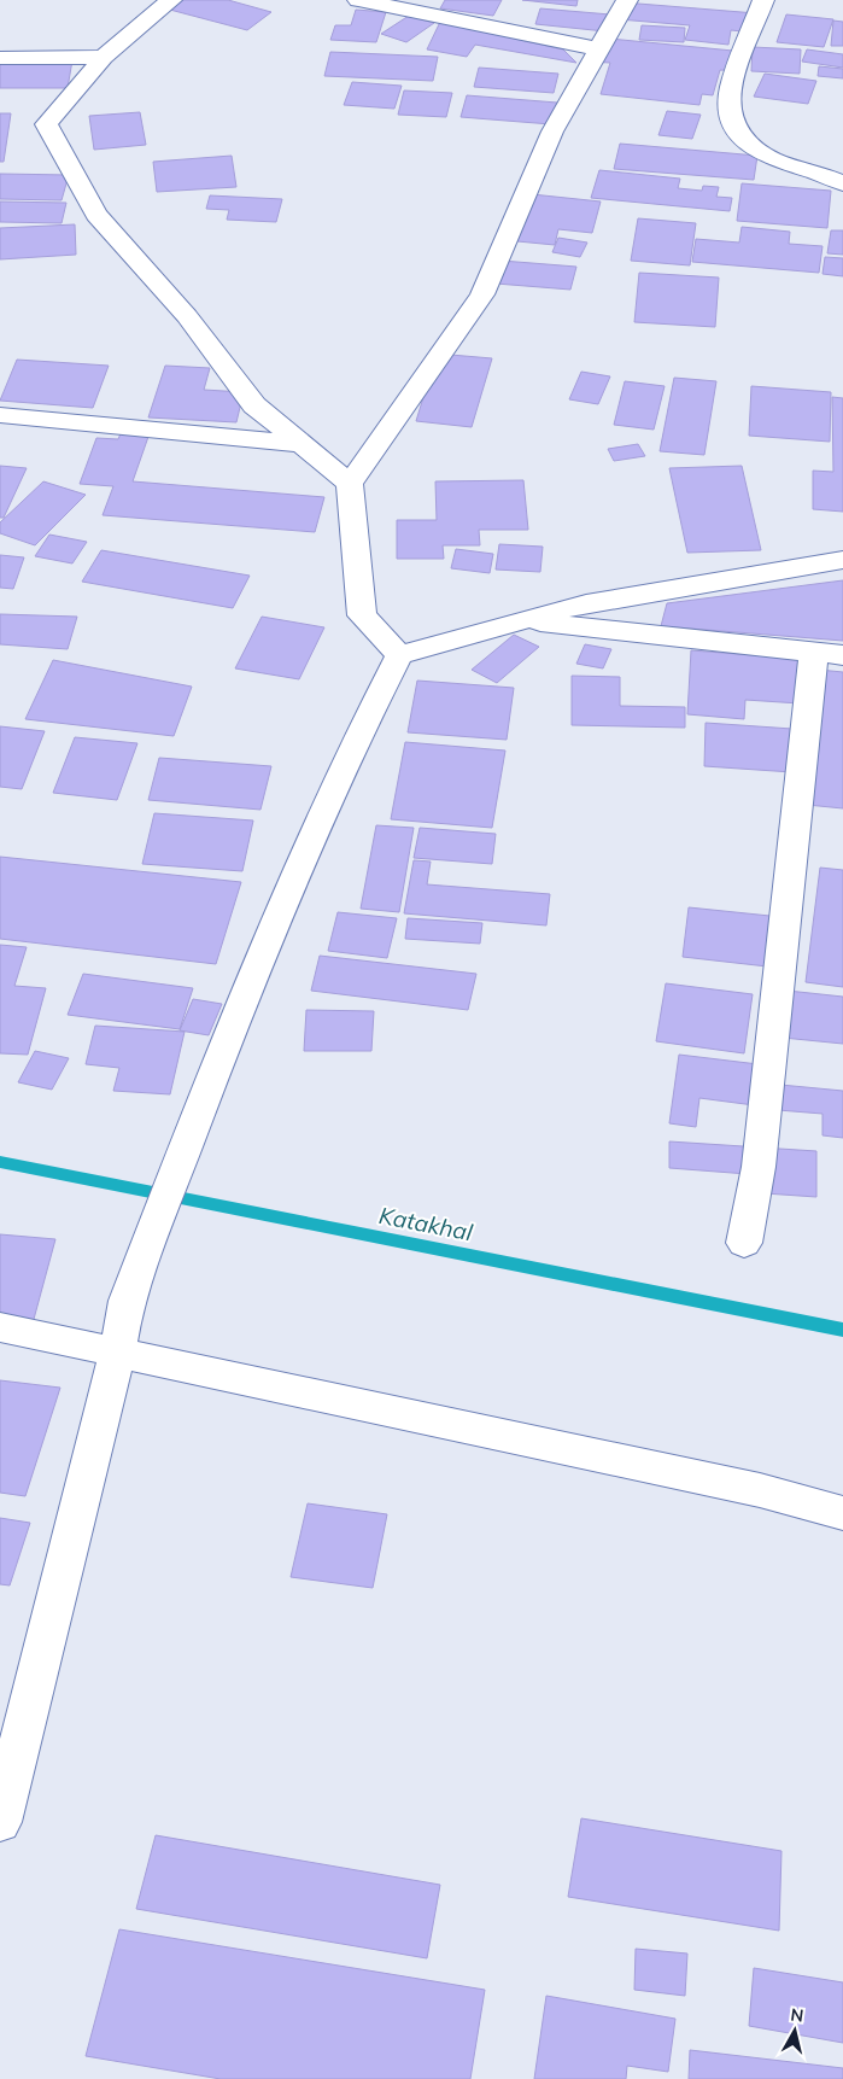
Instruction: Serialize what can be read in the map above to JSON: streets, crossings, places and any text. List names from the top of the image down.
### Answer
{
  "water": ["Katakhal"],
  "north": "top"
}
